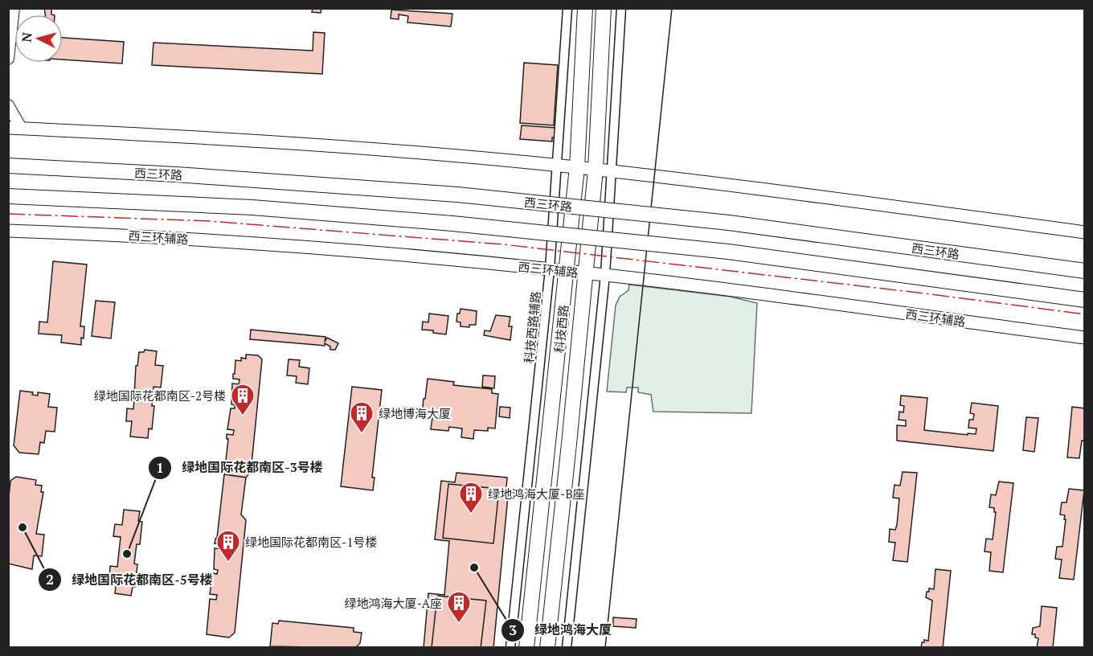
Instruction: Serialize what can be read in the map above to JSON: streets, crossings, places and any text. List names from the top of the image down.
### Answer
{
  "streets": {
    "main road": ["西三环路", "西三环辅路", "科技西路"],
    "street": ["科技西路辅路"]
  },
  "crossings": [
    ["西三环辅路", "科技西路辅路"],
    ["西三环辅路", "科技西路"]
  ],
  "places": {
    "building": [
      "绿地国际花都南区-2号楼",
      "绿地博海大厦",
      "绿地鸿海大厦-B座",
      "绿地国际花都南区-1号楼",
      "绿地鸿海大厦-A座"
    ],
    "other": ["绿地国际花都南区-5号楼", "绿地国际花都南区-3号楼", "绿地鸿海大厦"]
  },
  "north": "left"
}
